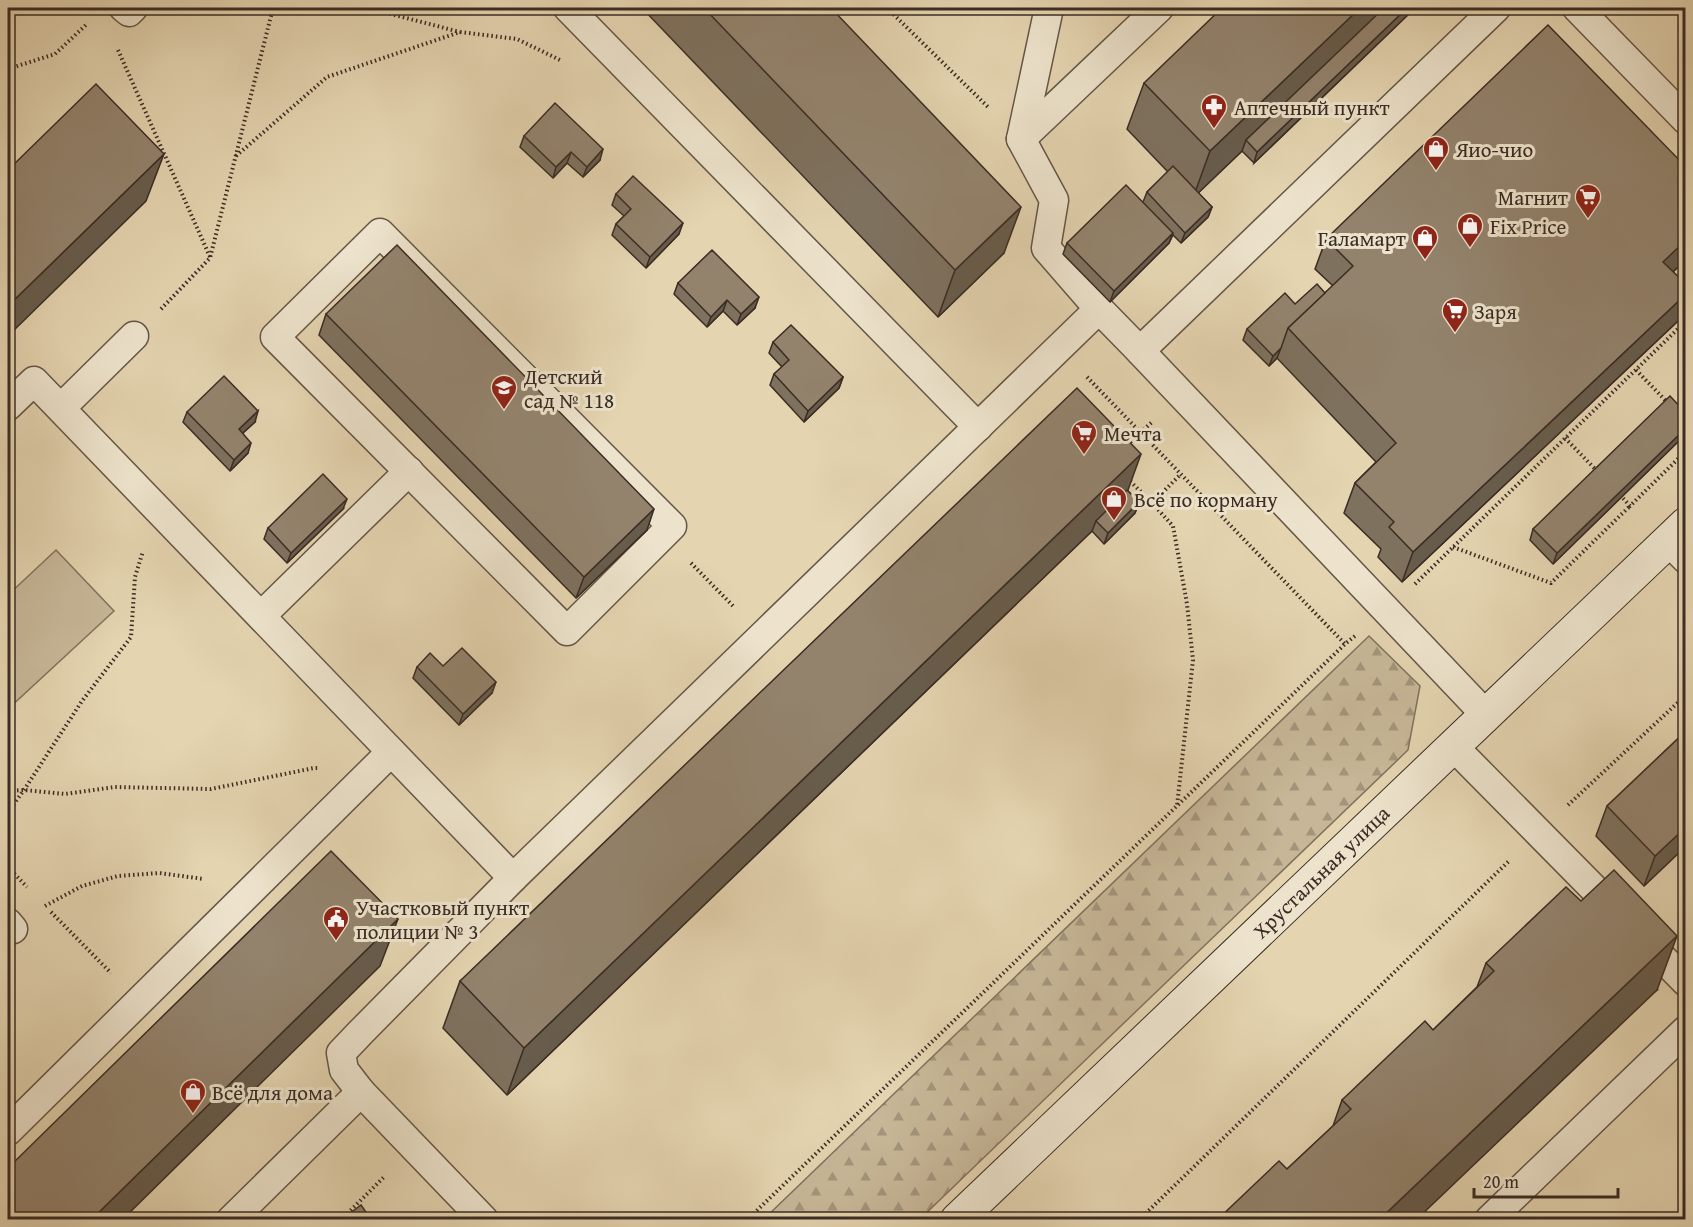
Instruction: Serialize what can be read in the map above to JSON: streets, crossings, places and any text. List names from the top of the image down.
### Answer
{
  "streets": {
    "main road": ["Хрустальная улица"]
  },
  "places": {
    "pharmacy": ["Аптечный пункт"],
    "shop": [
      "Яио-чио",
      "Fix Price",
      "Галамарт",
      "Всё по корману",
      "Всё для дома"
    ],
    "supermarket": ["Магнит", "Заря", "Мечта"],
    "school or university": ["Детский сад № 118"],
    "public building": ["Участковый пункт полиции № 3"]
  },
  "scale_bar": "20 m"
}
